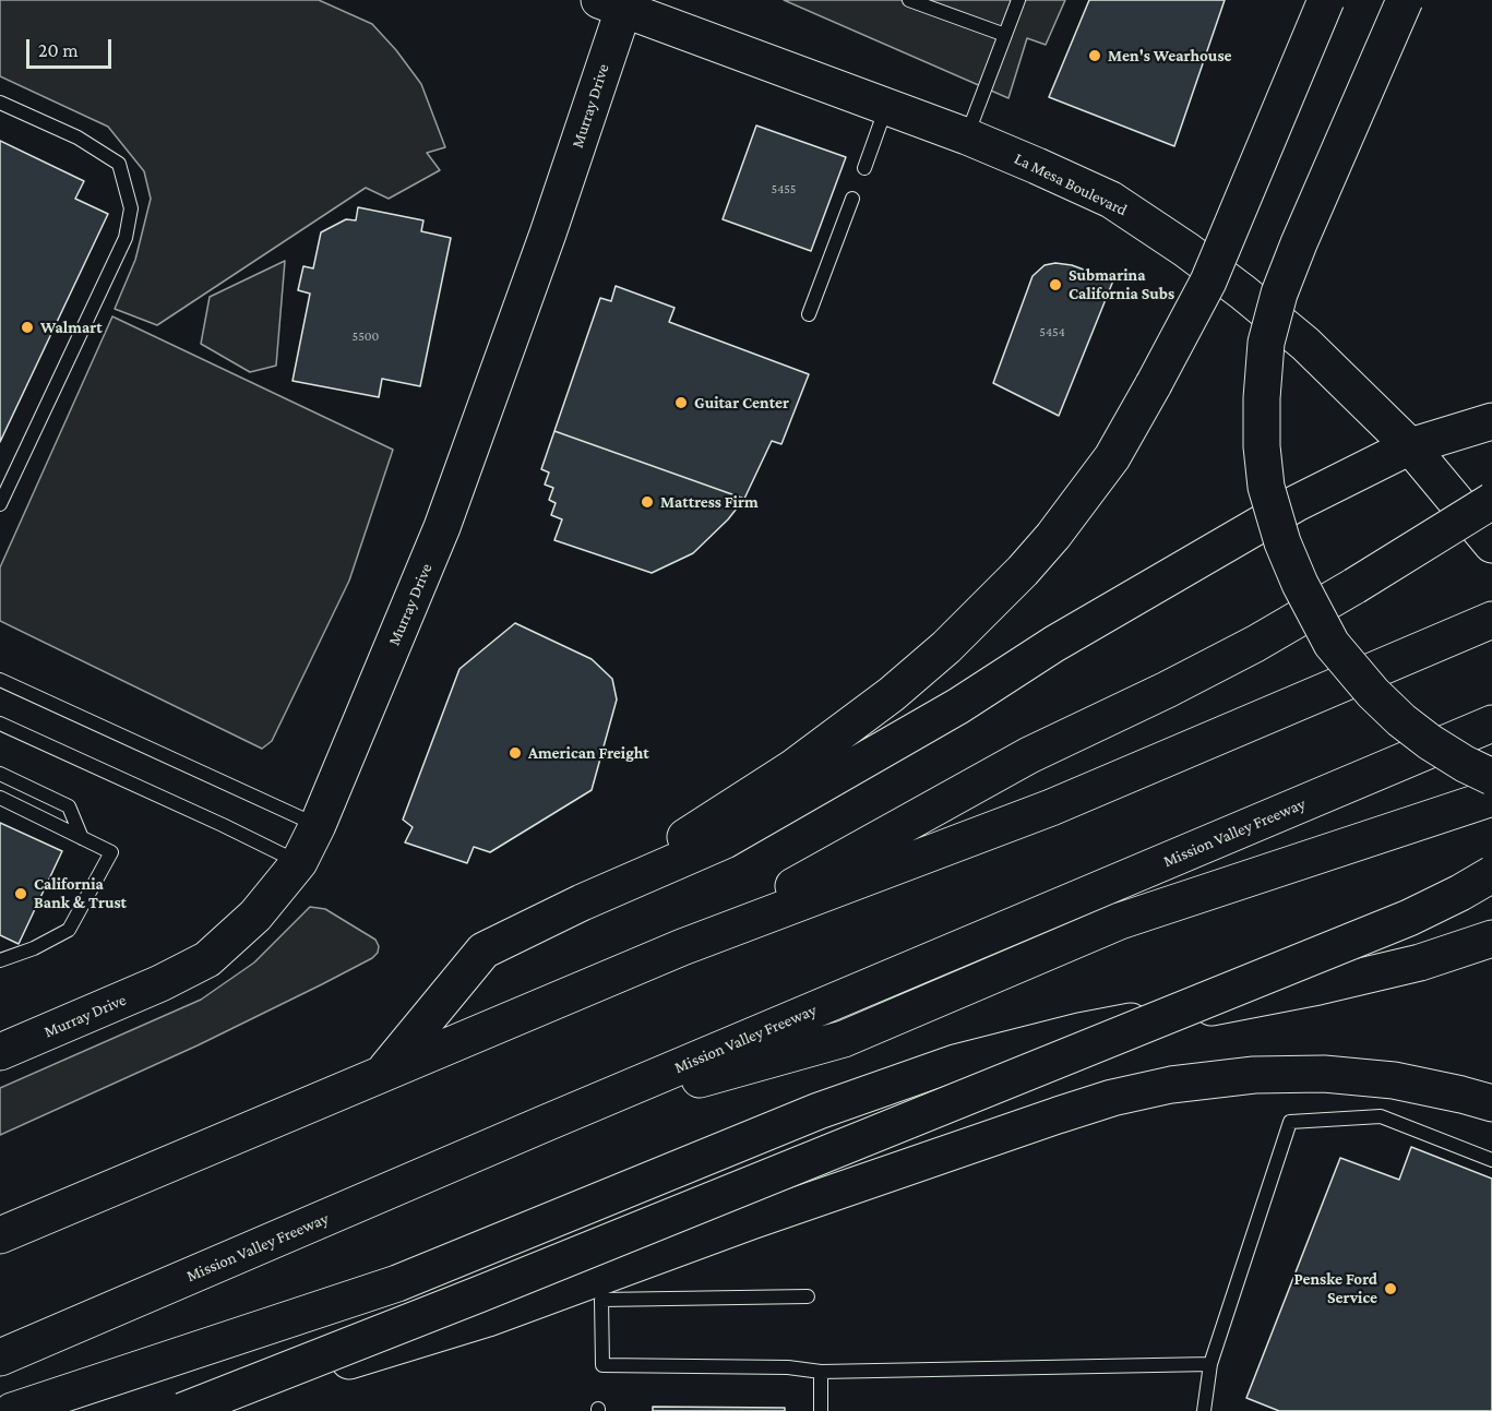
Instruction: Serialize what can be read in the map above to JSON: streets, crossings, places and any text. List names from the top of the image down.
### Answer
{
  "streets": {
    "main road": ["Murray Drive", "La Mesa Boulevard", "Mission Valley Freeway"]
  },
  "crossings": [
    ["Murray Drive", "La Mesa Boulevard"]
  ],
  "places": [
    "Men's Wearhouse",
    "Submarina California Subs",
    "Walmart",
    "Guitar Center",
    "Mattress Firm",
    "American Freight",
    "California Bank & Trust",
    "Penske Ford Service"
  ],
  "house_numbers": ["5455", "5454", "5500"],
  "scale_bar": "20 m"
}
